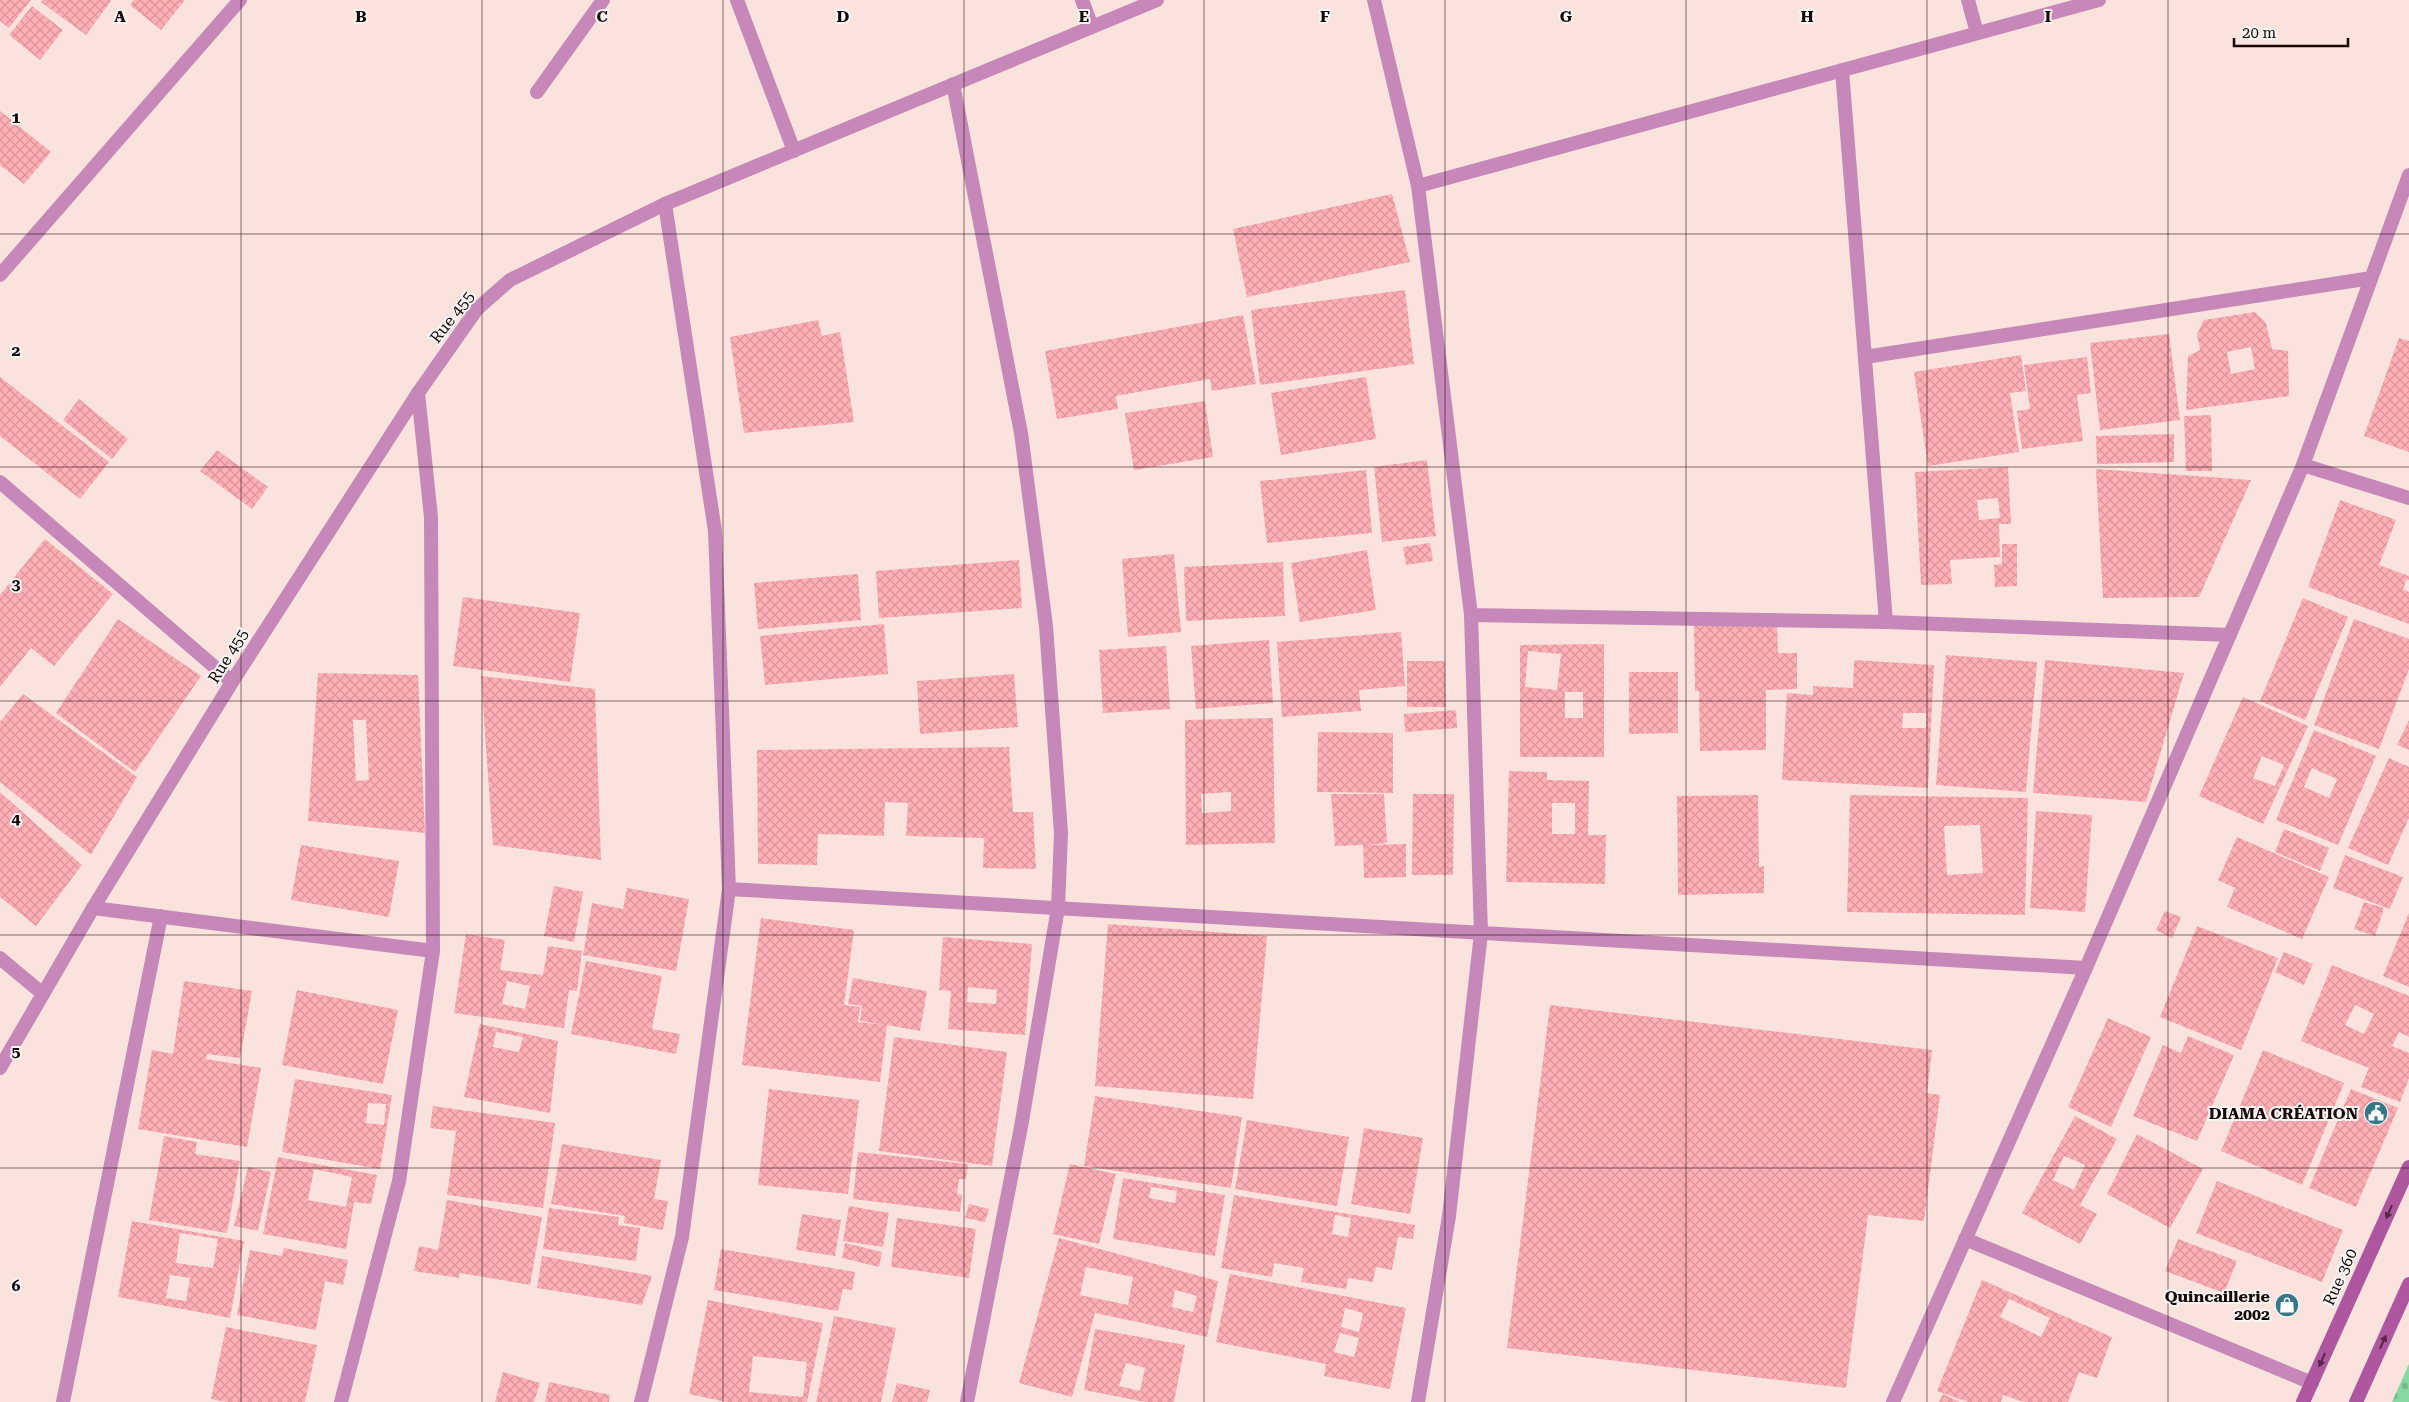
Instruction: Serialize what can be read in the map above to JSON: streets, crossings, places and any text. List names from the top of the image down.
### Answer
{
  "streets": {
    "main road": ["Rue 360"],
    "street": ["Rue 455"]
  },
  "places": {
    "public building": ["DIAMA CRÉATION"],
    "shop": ["Quincaillerie 2002"]
  },
  "scale_bar": "20 m",
  "grid": {
    "columns": [
      "A",
      "B",
      "C",
      "D",
      "E",
      "F",
      "G",
      "H",
      "I"
    ],
    "rows": [
      "1",
      "2",
      "3",
      "4",
      "5",
      "6"
    ]
  }
}
